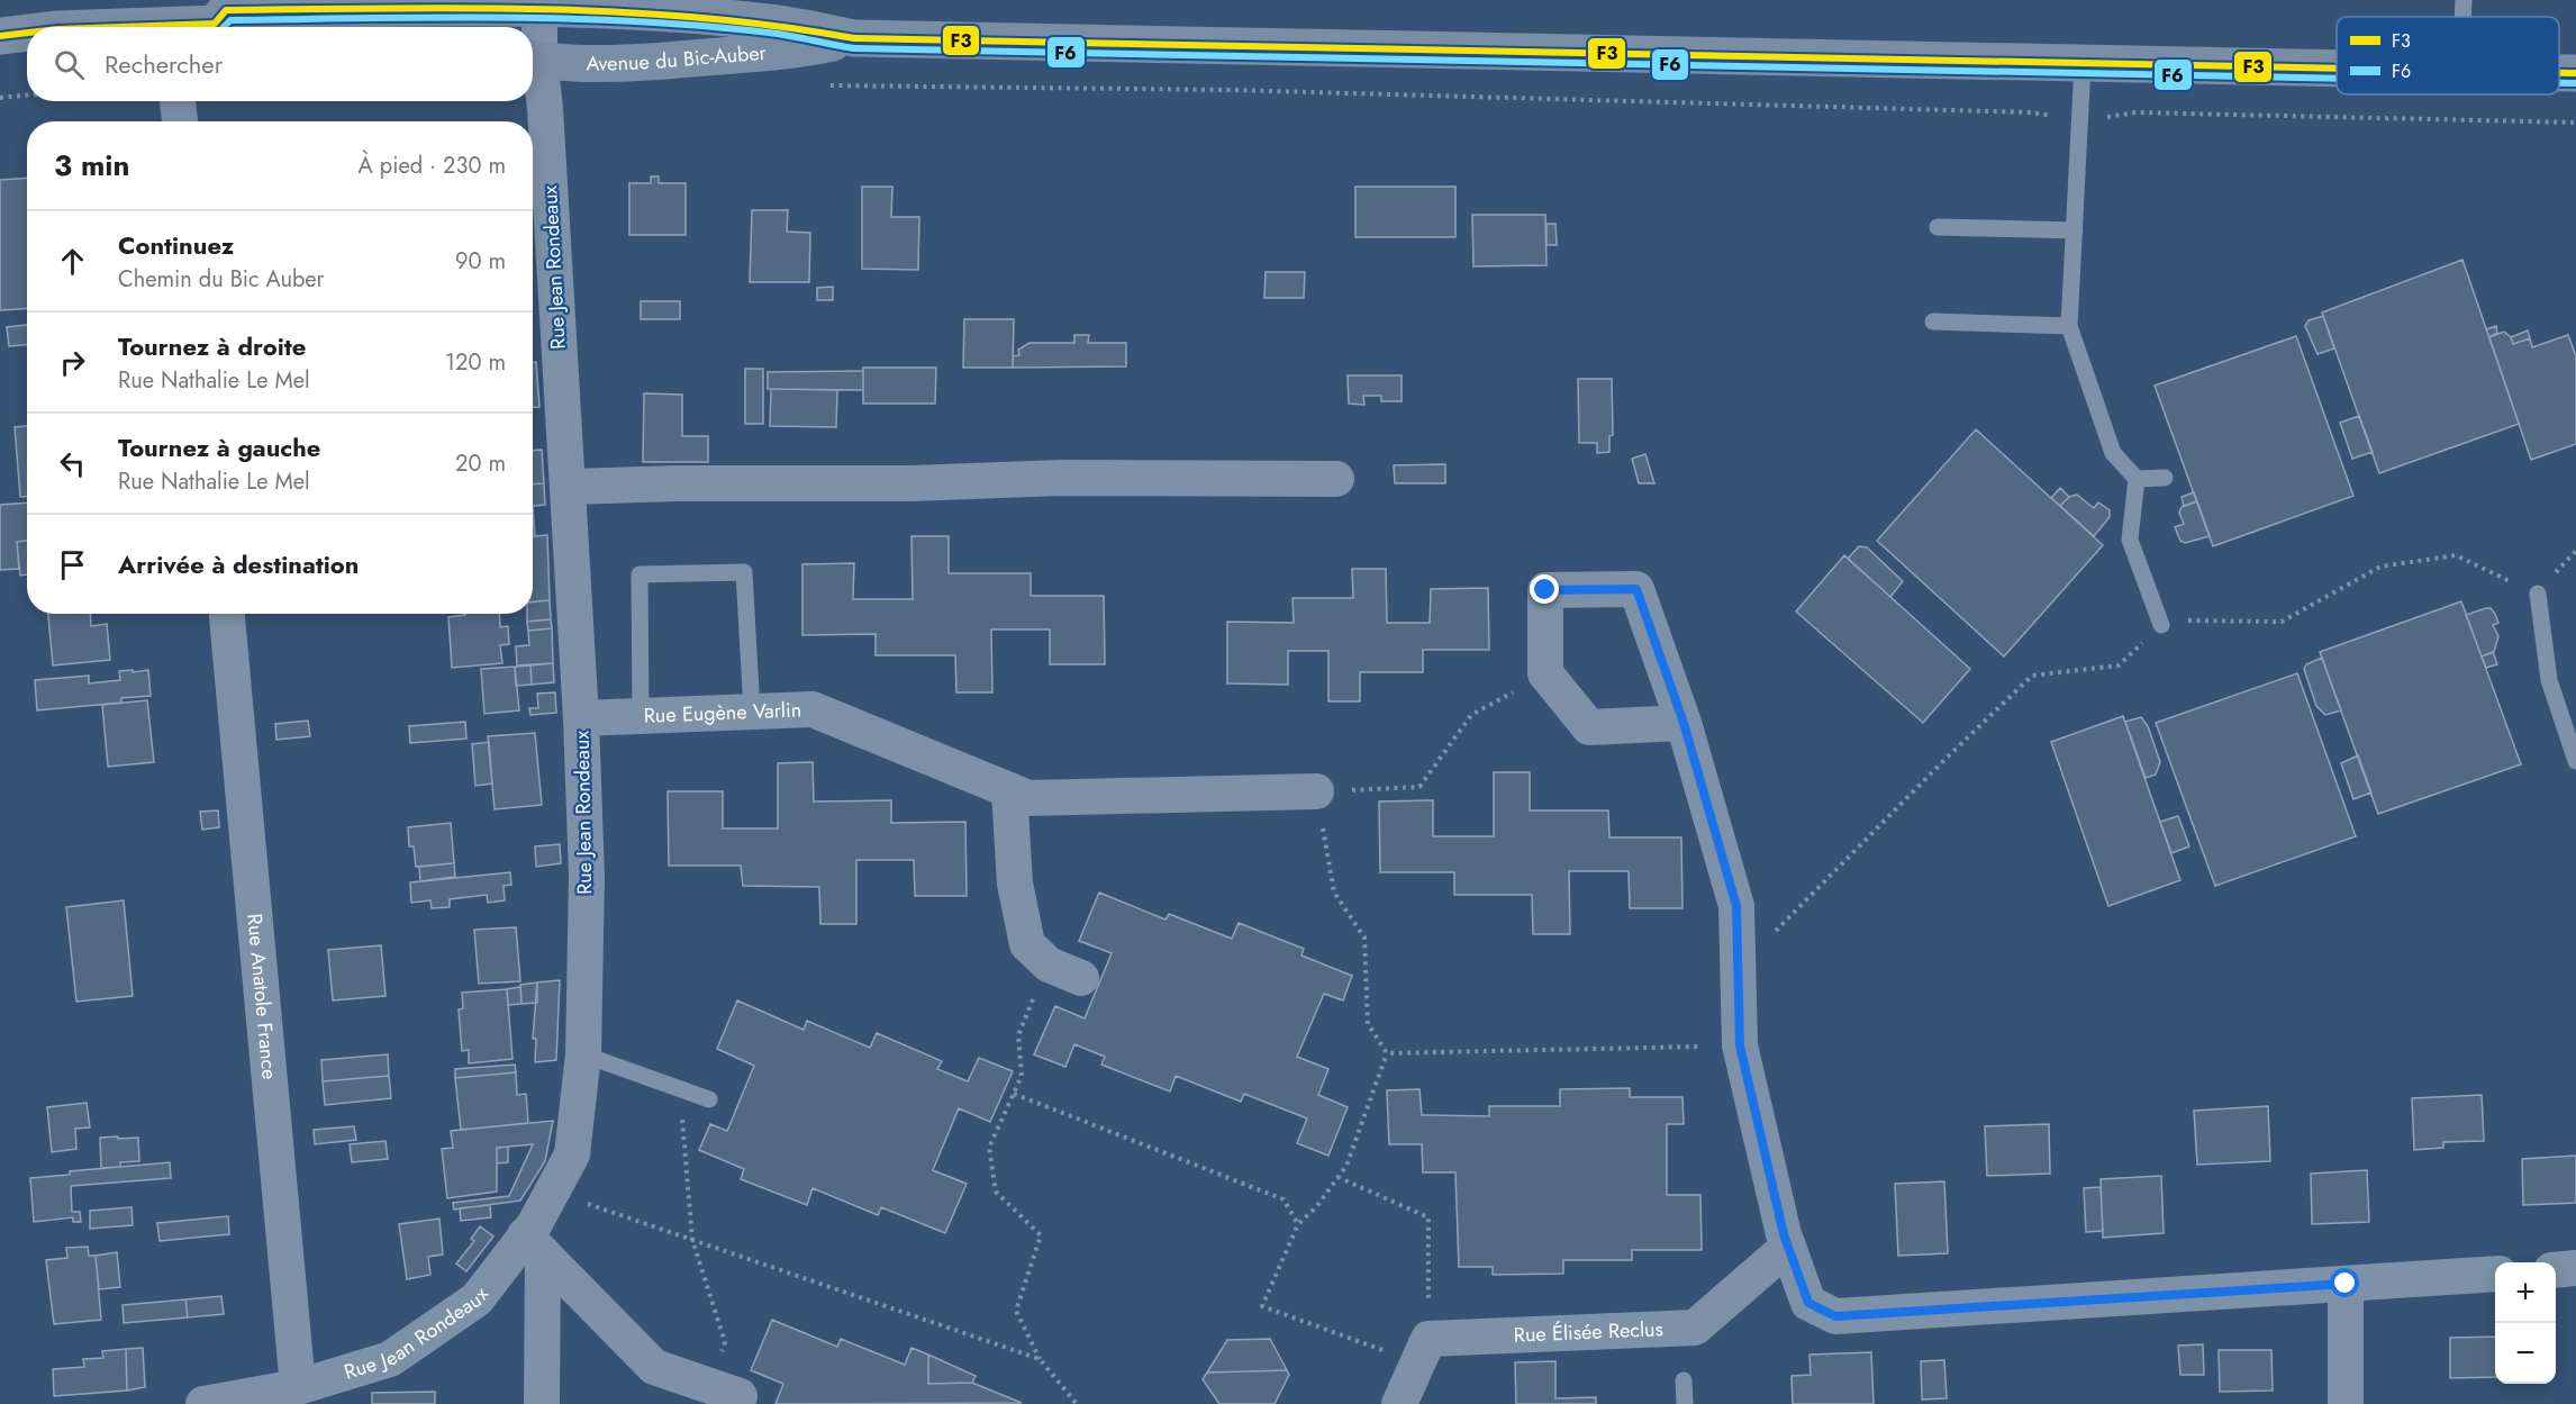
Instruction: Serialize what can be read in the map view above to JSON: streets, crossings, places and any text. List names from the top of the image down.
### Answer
{
  "streets": {
    "main road": ["Avenue du Bic-Auber"],
    "street": [
      "Rue Jean Rondeaux",
      "Rue Eugène Varlin",
      "Rue Anatole France",
      "Rue Élisée Reclus"
    ]
  },
  "crossings": [
    ["Avenue du Bic-Auber", "Rue Jean Rondeaux"],
    ["Rue Jean Rondeaux", "Rue Eugène Varlin"],
    ["Rue Jean Rondeaux", "Rue Anatole France"]
  ],
  "lines": ["transit line F3", "transit line F6"],
  "legend": ["F3", "F6"],
  "page": {
    "search": "Rechercher",
    "heading": ["3 min", "À pied · 230 m"],
    "list": [
      ["Continuez", "Chemin du Bic Auber", "90 m"],
      ["Tournez à droite", "Rue Nathalie Le Mel", "120 m"],
      ["Tournez à gauche", "Rue Nathalie Le Mel", "20 m"],
      "Arrivée à destination"
    ],
    "map_buttons": ["+", "−"]
  }
}
